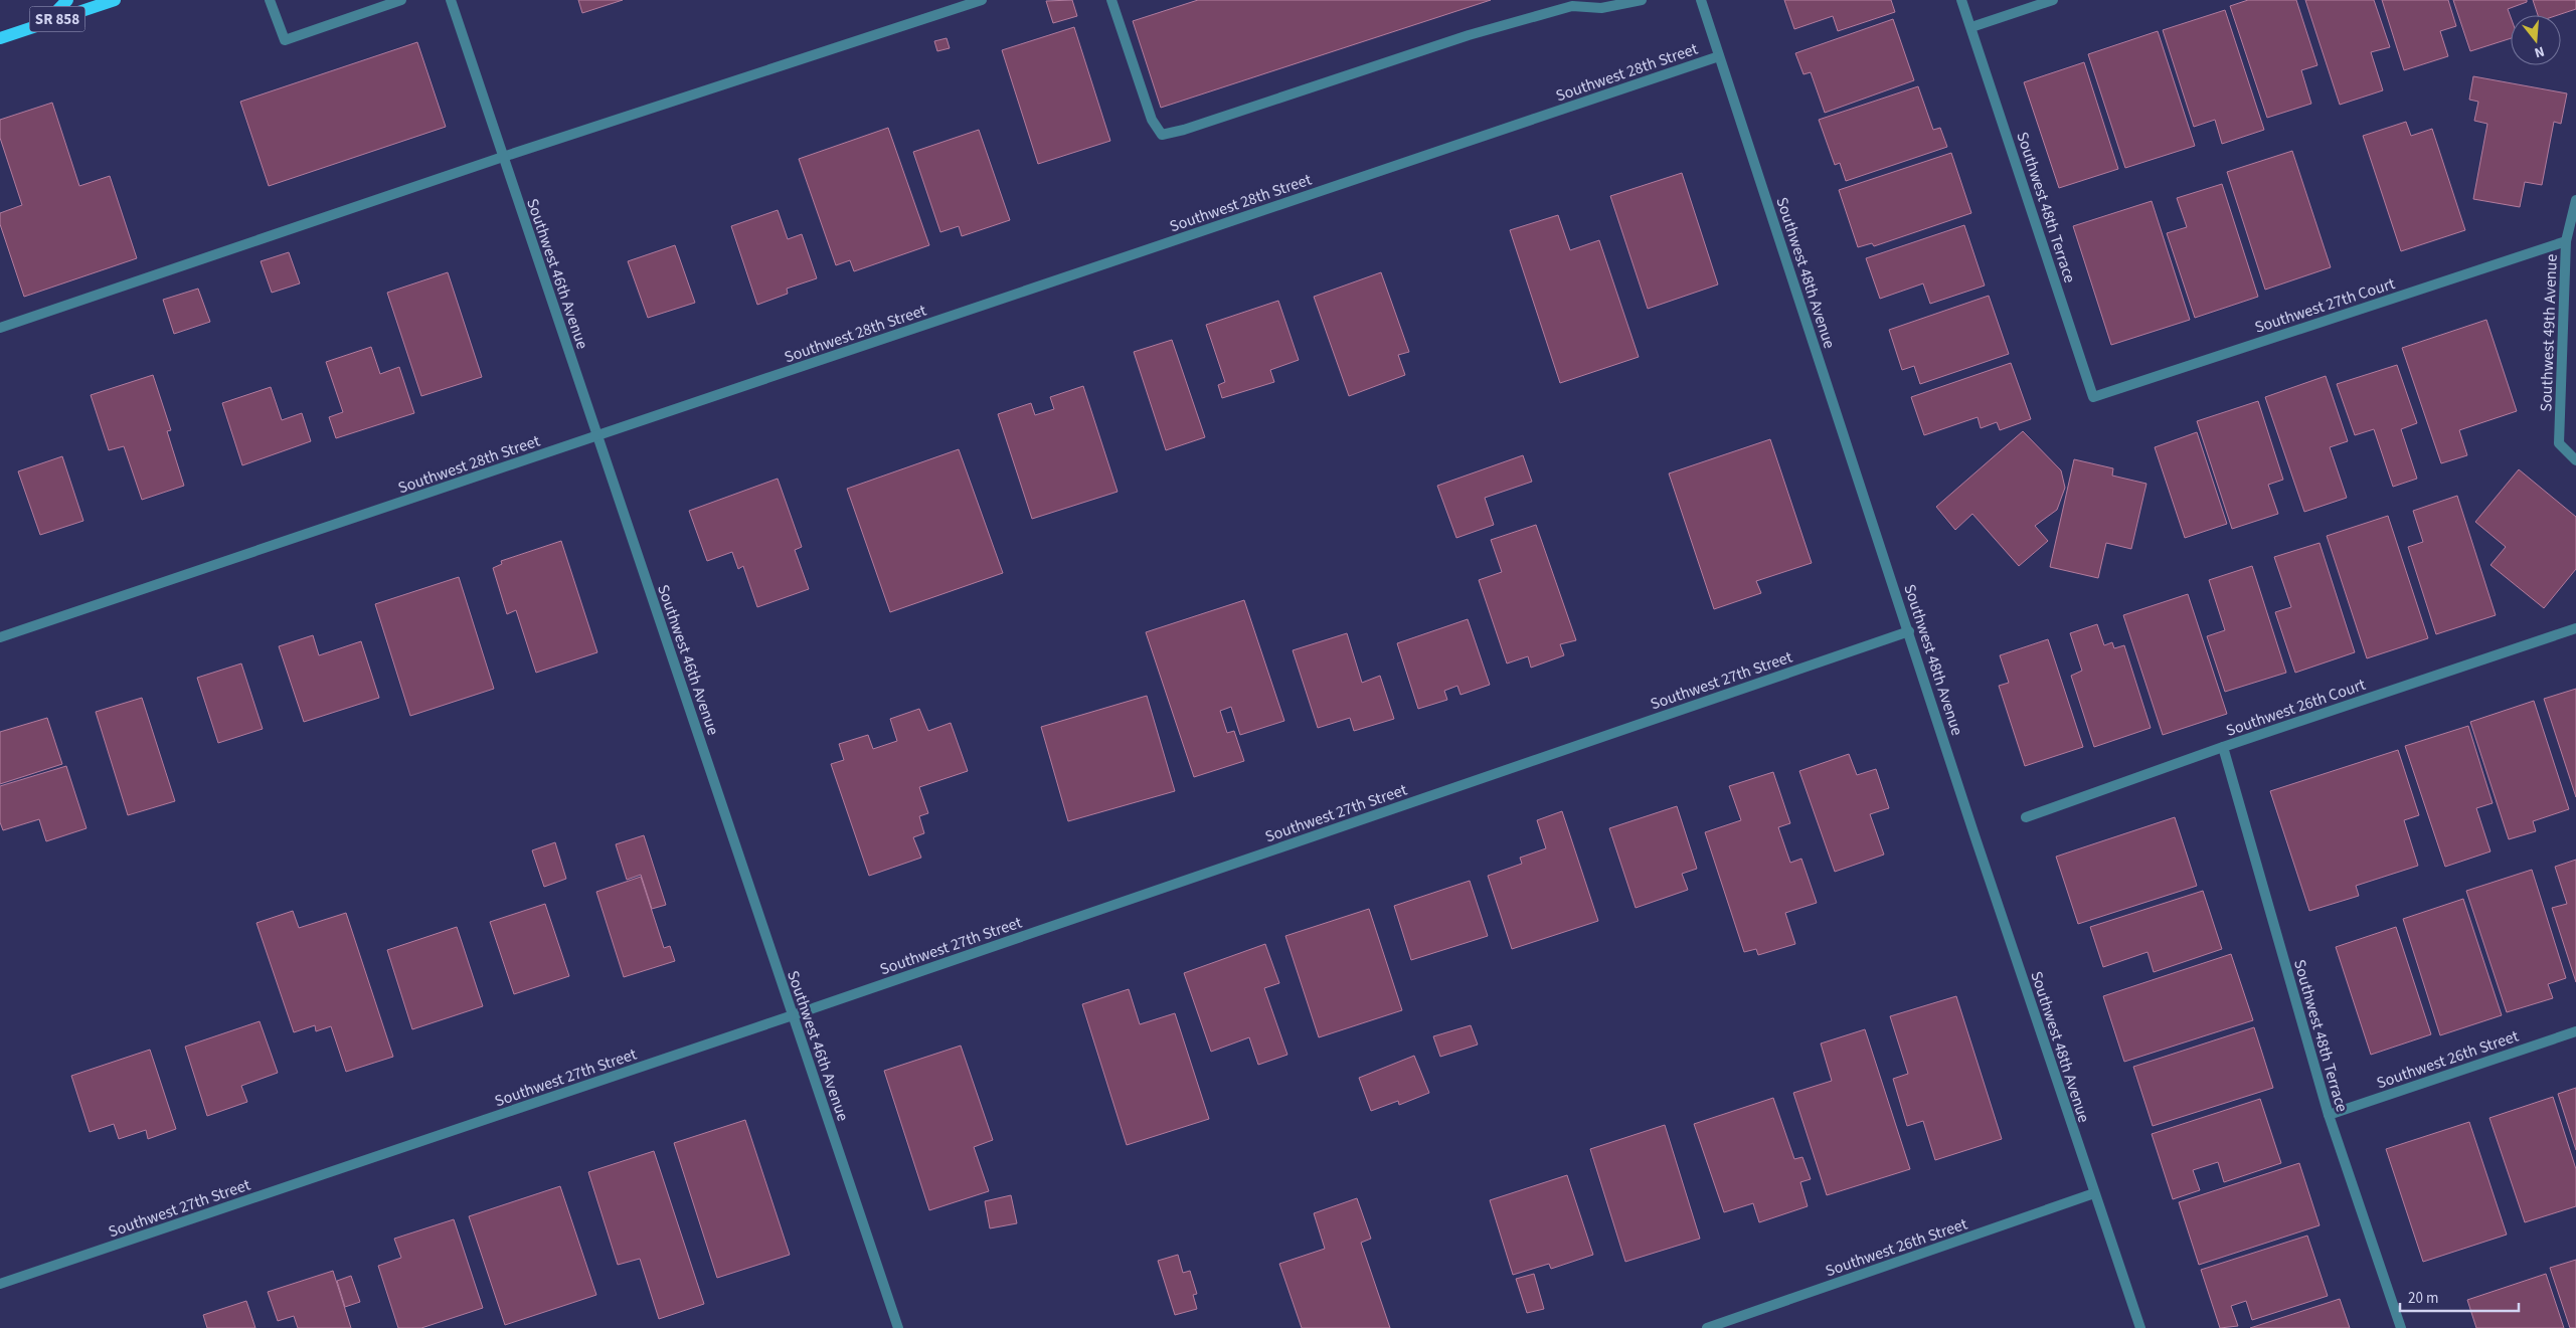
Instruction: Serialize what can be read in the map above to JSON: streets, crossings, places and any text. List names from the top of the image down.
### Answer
{
  "streets": {
    "main road": ["SR 858"],
    "street": [
      "Southwest 28th Street",
      "Southwest 48th Terrace",
      "Southwest 48th Avenue",
      "Southwest 46th Avenue",
      "Southwest 27th Court",
      "Southwest 49th Avenue",
      "Southwest 27th Street",
      "Southwest 26th Court",
      "Southwest 26th Street"
    ]
  },
  "crossings": [
    ["Southwest 28th Street", "Southwest 48th Avenue"],
    ["Southwest 28th Street", "Southwest 46th Avenue"],
    ["Southwest 48th Terrace", "Southwest 27th Court"],
    ["Southwest 48th Terrace", "Southwest 26th Court"],
    ["Southwest 48th Terrace", "Southwest 26th Street"],
    ["Southwest 48th Avenue", "Southwest 27th Street"],
    ["Southwest 48th Avenue", "Southwest 26th Street"],
    ["Southwest 46th Avenue", "Southwest 27th Street"],
    ["Southwest 27th Court", "Southwest 49th Avenue"]
  ],
  "scale_bar": "20 m",
  "north": "bottom"
}
